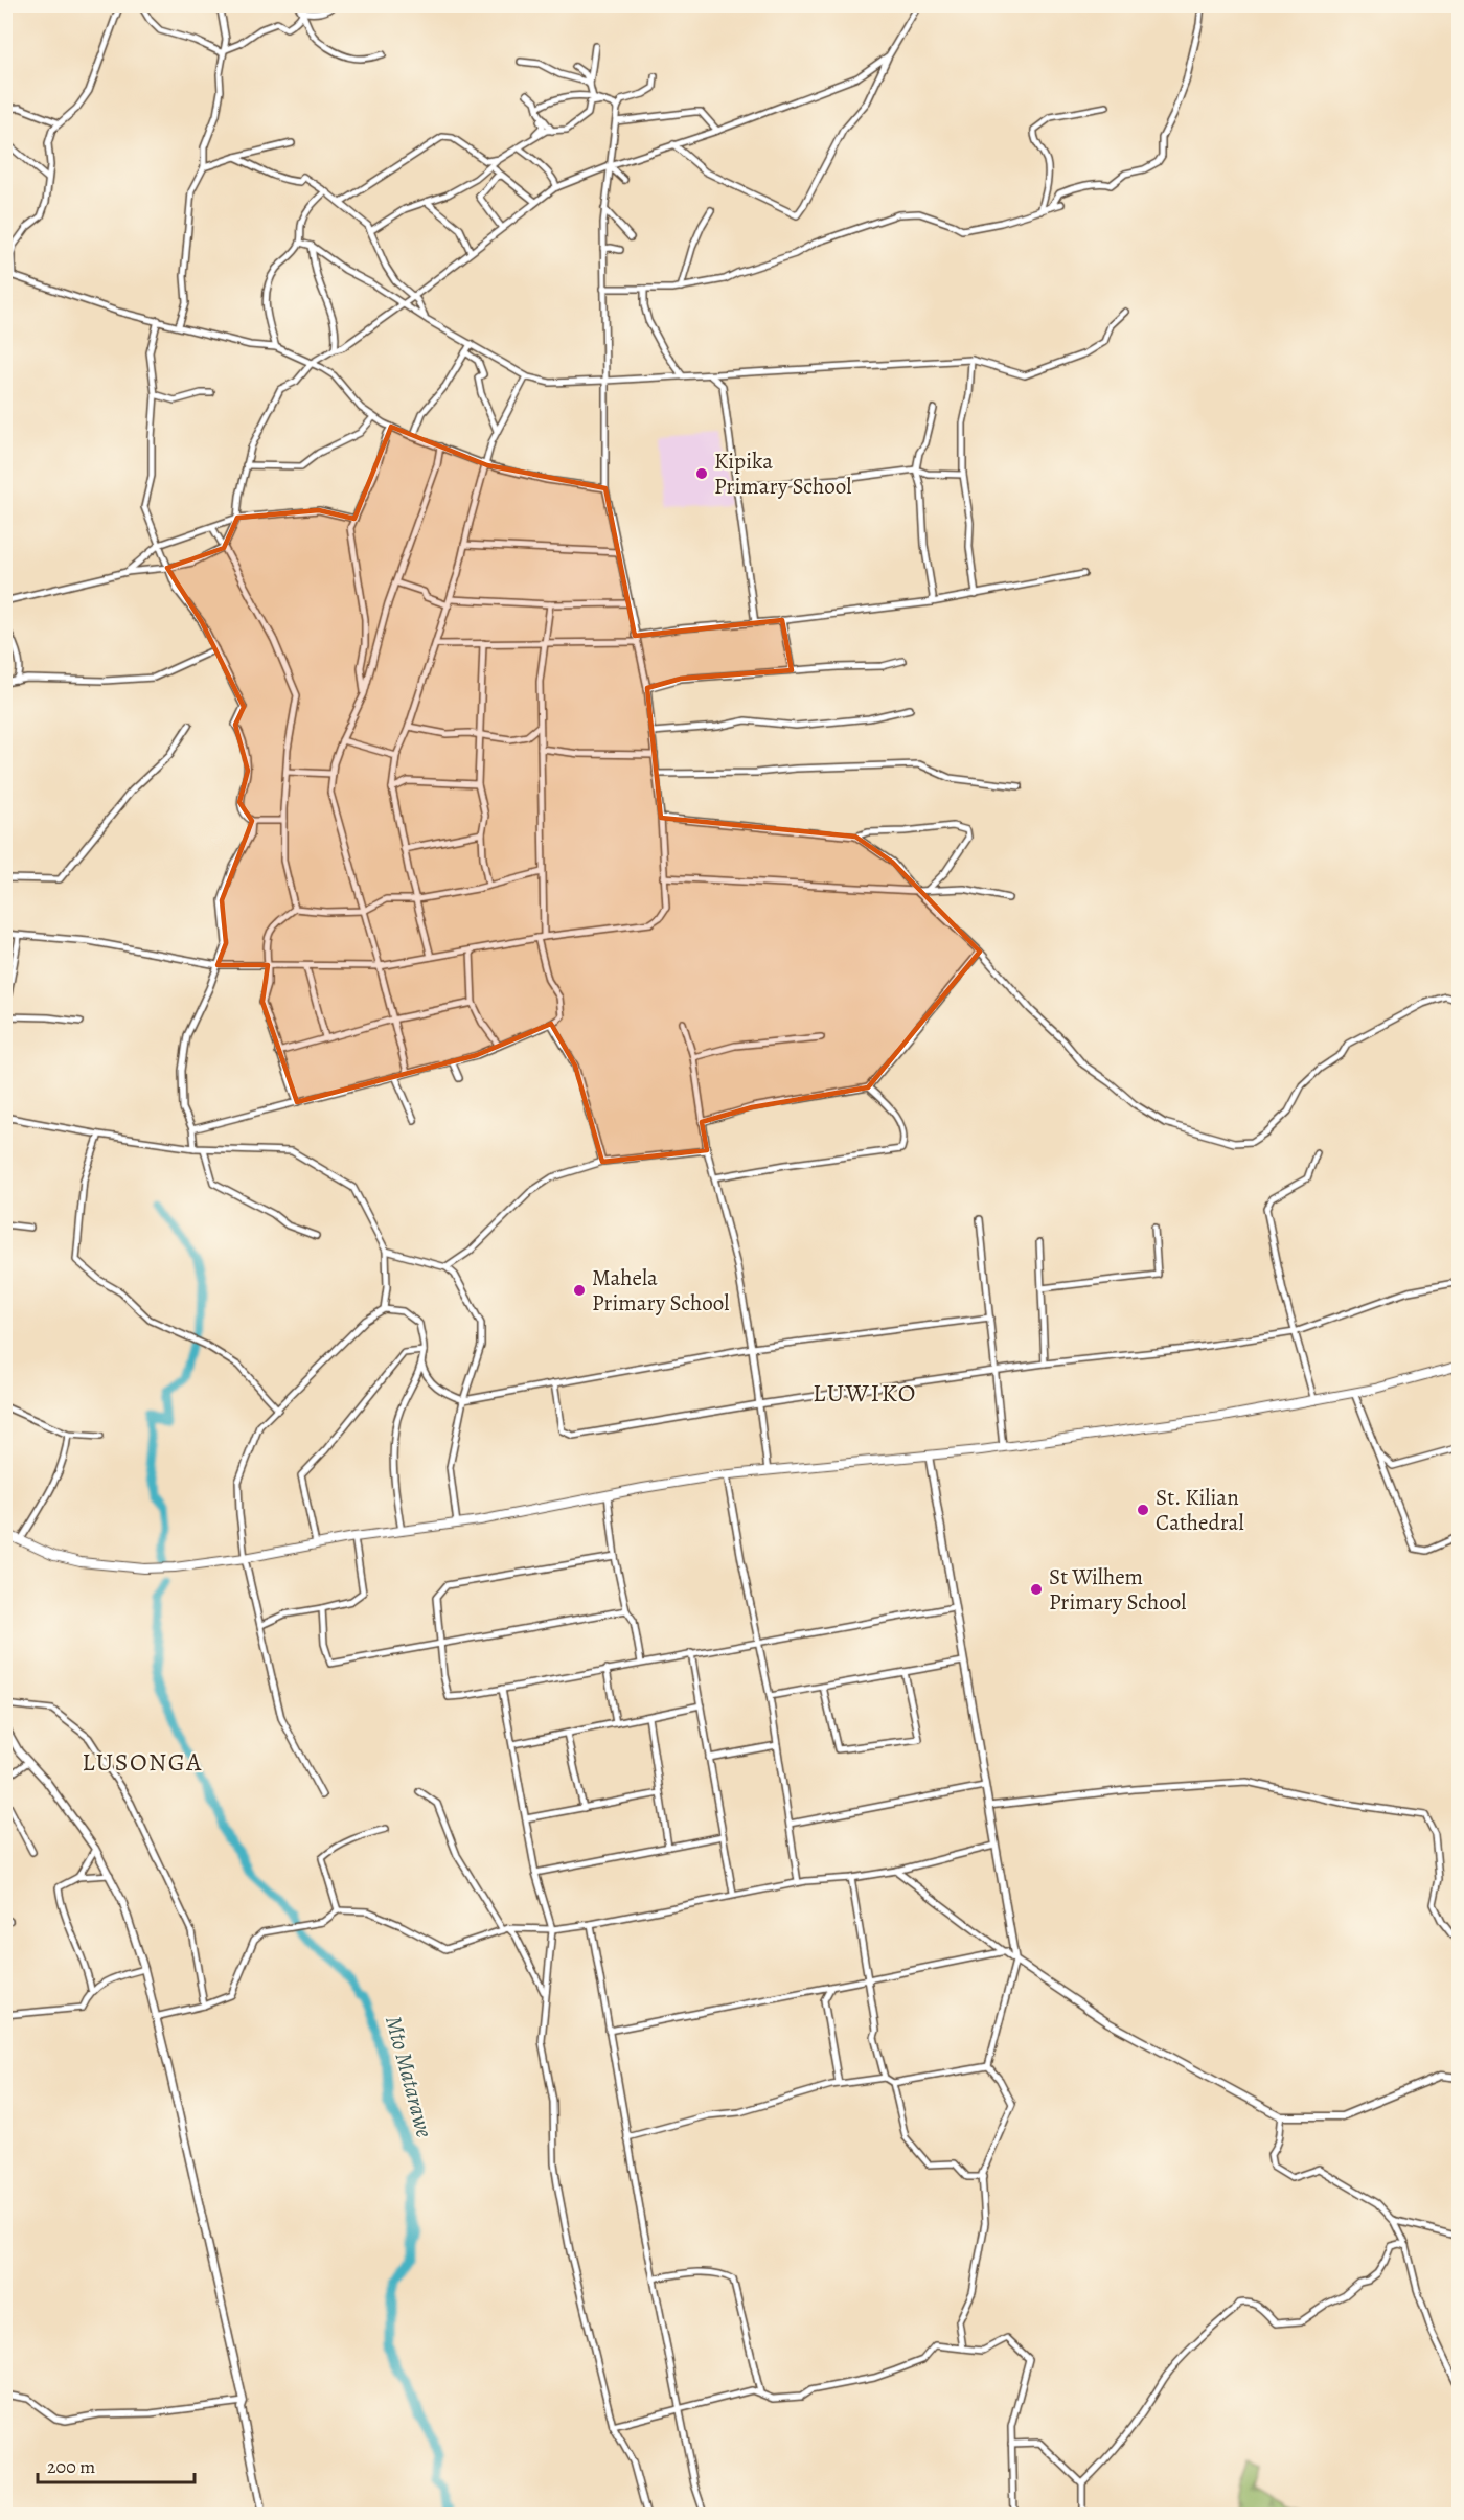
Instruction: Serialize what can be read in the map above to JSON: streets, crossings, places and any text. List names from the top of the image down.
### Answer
{
  "districts": ["LUWIKO", "LUSONGA"],
  "water": ["Mto Matarawe"],
  "places": [
    "Kipika Primary School",
    "Mahela Primary School",
    "St. Kilian Cathedral",
    "St Wilhem Primary School"
  ],
  "scale_bar": "200 m"
}
